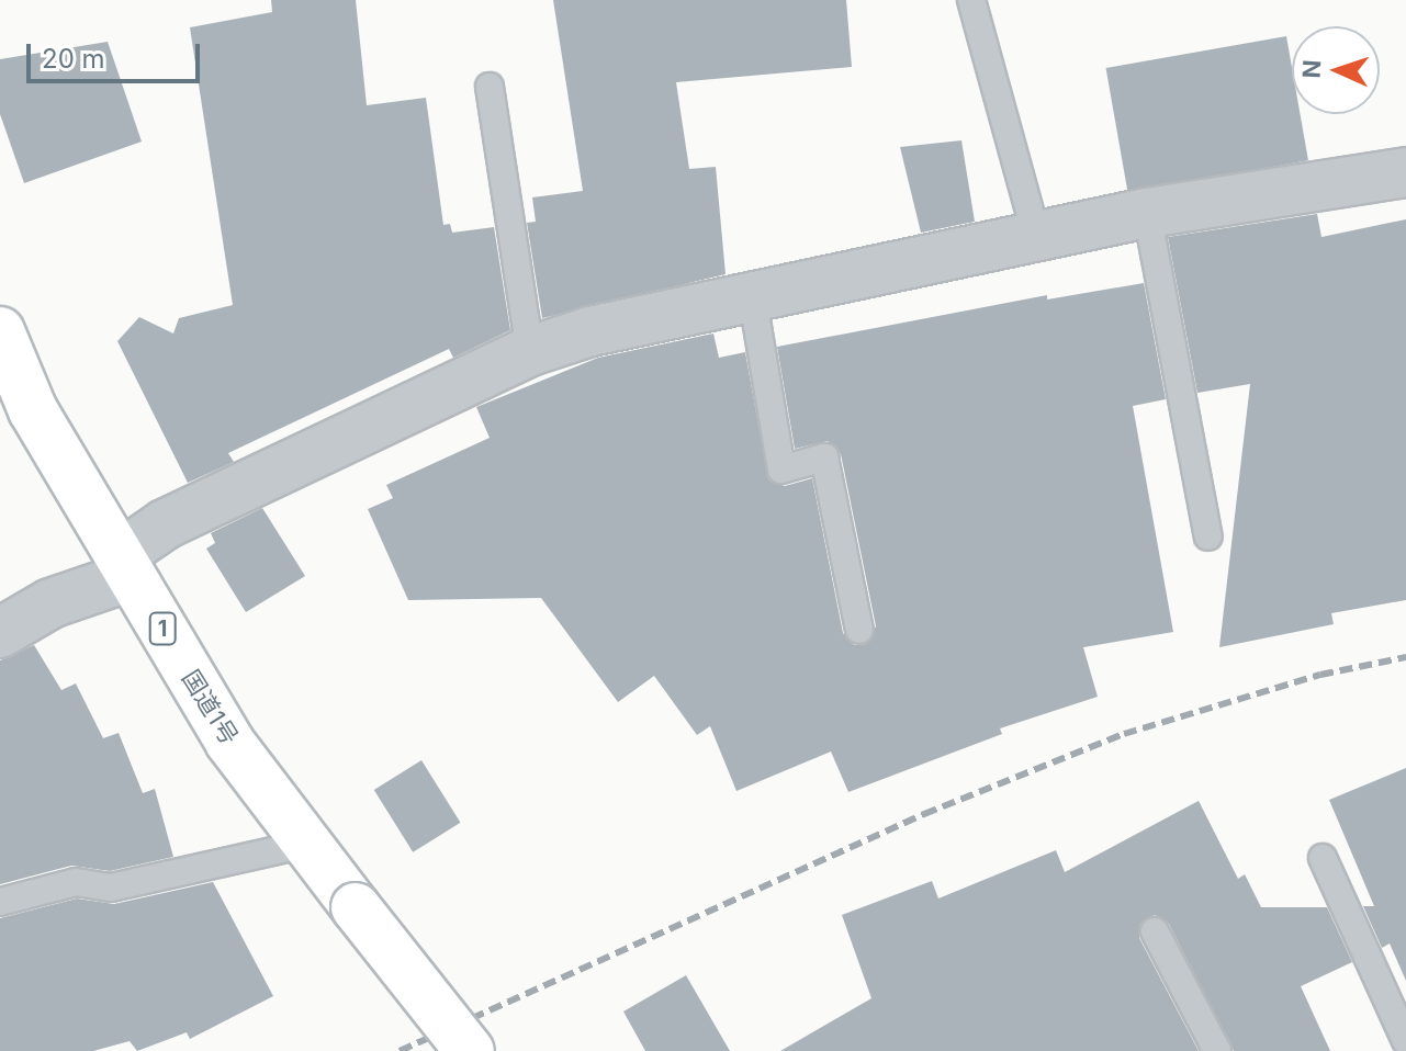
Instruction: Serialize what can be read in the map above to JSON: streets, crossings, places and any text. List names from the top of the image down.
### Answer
{
  "streets": {
    "highway": ["1", "国道1号"]
  },
  "scale_bar": "20 m",
  "north": "left"
}
